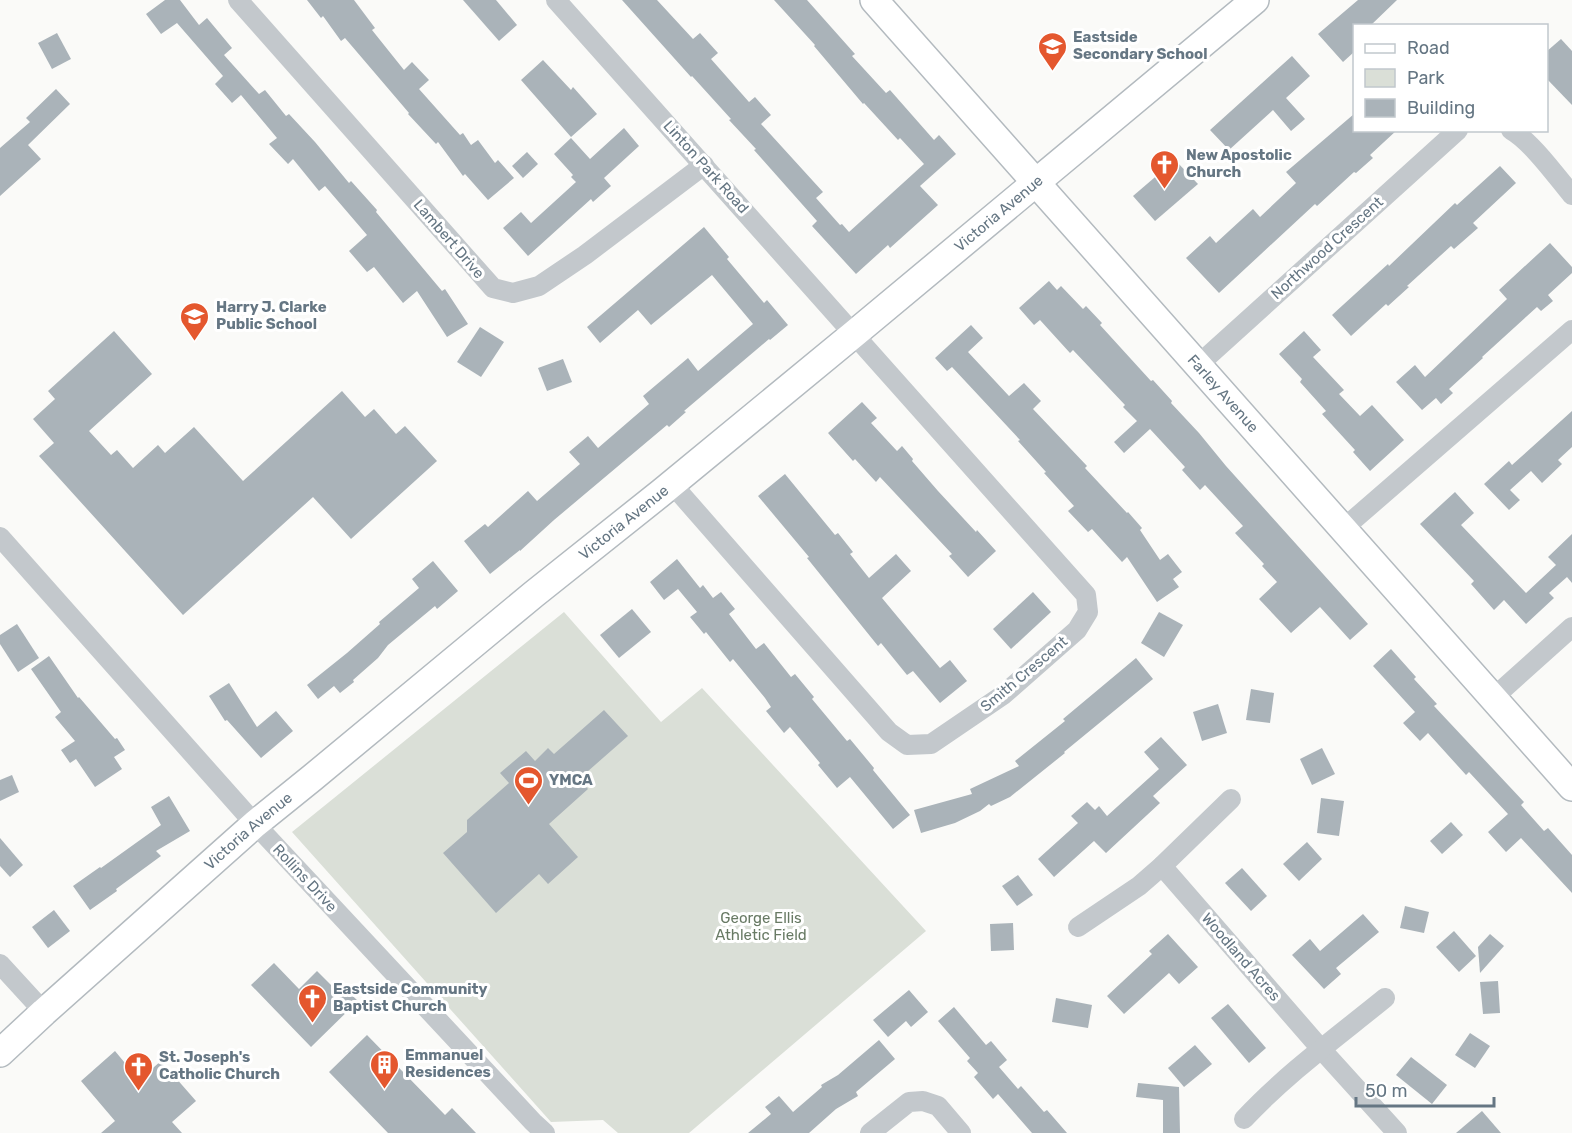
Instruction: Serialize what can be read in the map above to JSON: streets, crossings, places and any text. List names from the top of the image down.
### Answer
{
  "streets": {
    "street": [
      "Linton Park Road",
      "Victoria Avenue",
      "Lambert Drive",
      "Northwood Crescent",
      "Farley Avenue",
      "Smith Crescent",
      "Rollins Drive",
      "Woodland Acres"
    ]
  },
  "crossings": [
    ["Linton Park Road", "Victoria Avenue"],
    ["Linton Park Road", "Lambert Drive"],
    ["Linton Park Road", "Smith Crescent"],
    ["Victoria Avenue", "Farley Avenue"],
    ["Victoria Avenue", "Smith Crescent"],
    ["Victoria Avenue", "Rollins Drive"],
    ["Northwood Crescent", "Farley Avenue"]
  ],
  "parks": ["George Ellis Athletic Field"],
  "places": {
    "school or university": ["Eastside Secondary School", "Harry J. Clarke Public School"],
    "church": ["New Apostolic Church", "Eastside Community Baptist Church", "St. Joseph's Catholic Church"],
    "sports": ["YMCA"],
    "building": ["Emmanuel Residences"]
  },
  "legend": ["Road", "Park", "Building"],
  "scale_bar": "50 m"
}
